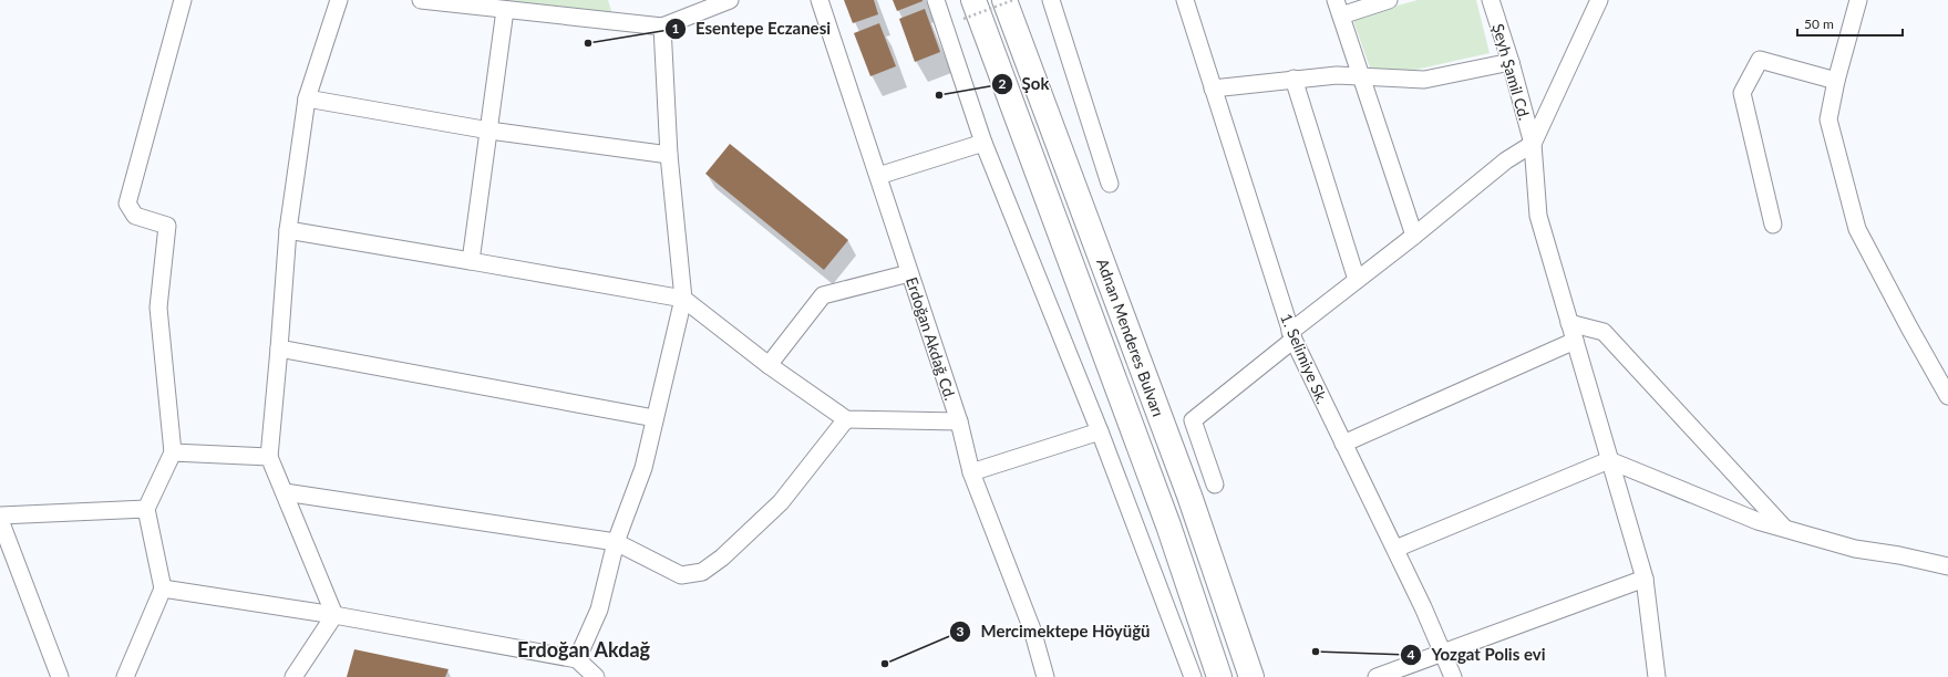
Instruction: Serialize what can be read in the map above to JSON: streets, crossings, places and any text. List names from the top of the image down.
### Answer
{
  "streets": {
    "highway": ["Adnan Menderes Bulvarı"],
    "street": ["Şeyh Şamil Cd.", "Erdoğan Akdağ Cd.", "1. Selimiye Sk."]
  },
  "districts": ["Erdoğan Akdağ"],
  "places": [
    "Esentepe Eczanesi",
    "Şok",
    "Yozgat Polis evi",
    "Mercimektepe Höyüğü"
  ],
  "scale_bar": "50 m"
}
